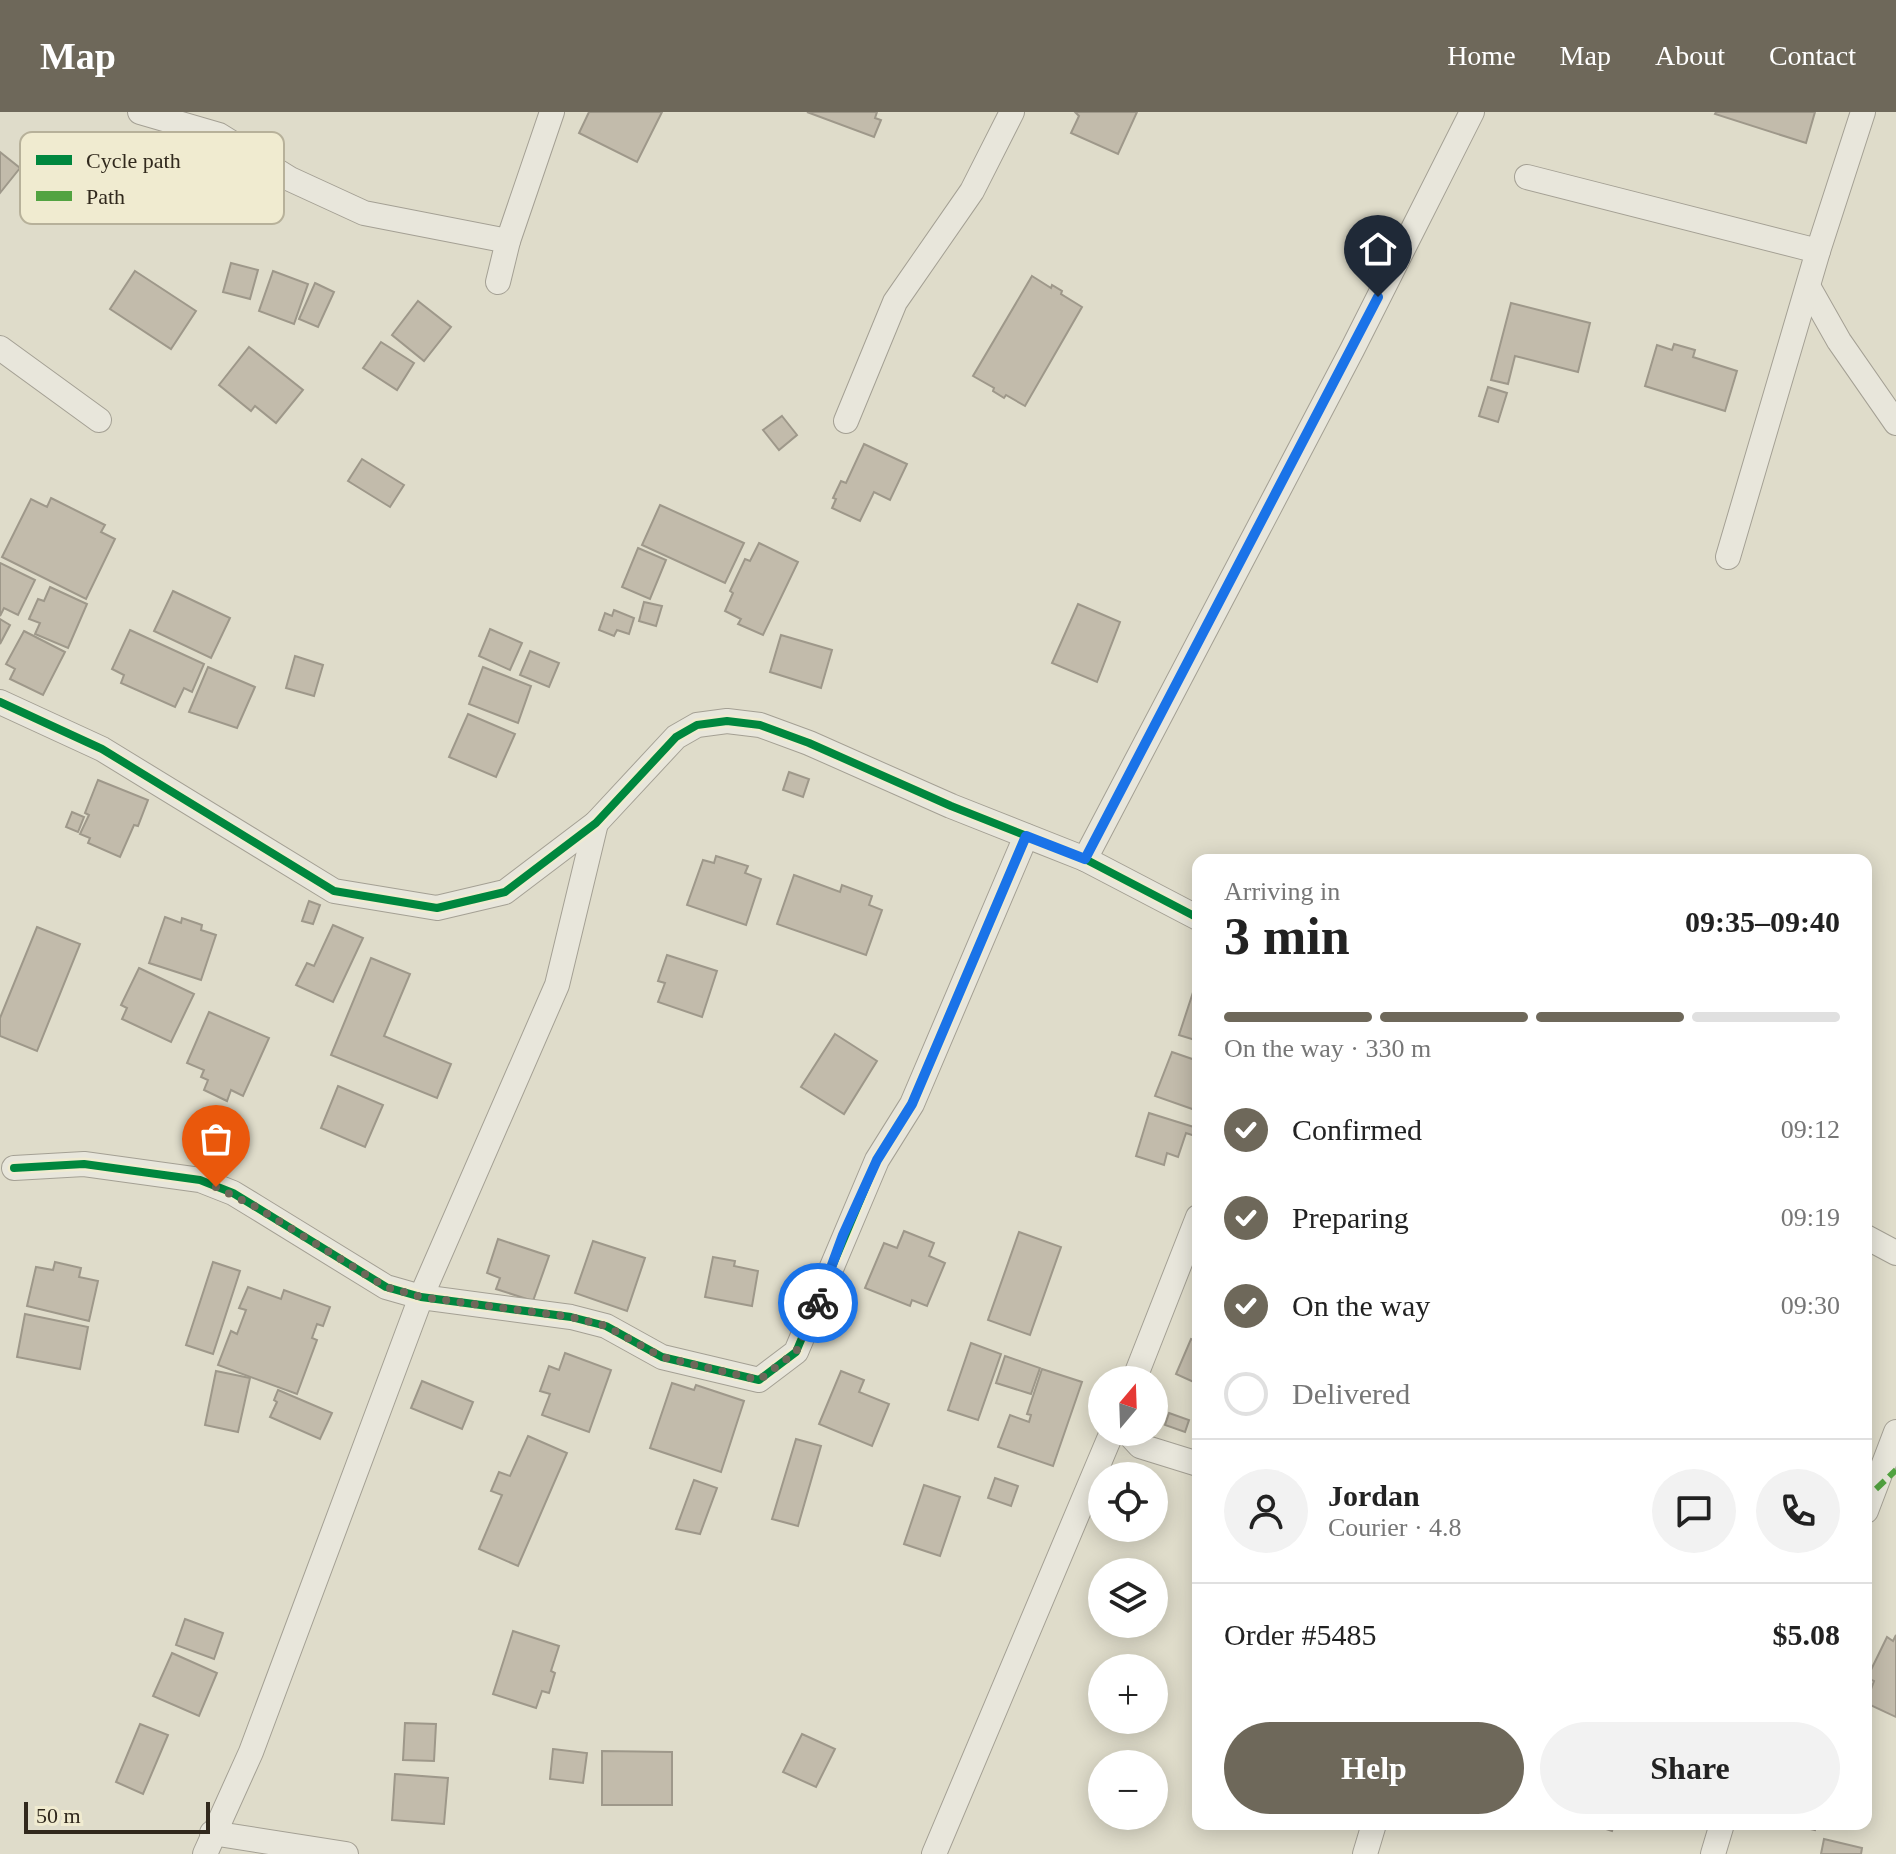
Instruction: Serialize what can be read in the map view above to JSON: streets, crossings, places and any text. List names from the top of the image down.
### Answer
{
  "legend": ["Cycle path", "Path"],
  "scale_bar": "50 m",
  "north": "top",
  "page": {
    "header": "Map",
    "nav": [
      "Home",
      "Map",
      "About",
      "Contact"
    ],
    "heading": ["3 min", "Arriving in", "09:35–09:40"],
    "panel": [
      "Jordan",
      "Courier · 4.8",
      "Order #5485",
      "$5.08"
    ],
    "bar": "On the way · 330 m",
    "list": [
      ["Confirmed", "09:12"],
      ["Preparing", "09:19"],
      ["On the way", "09:30"],
      "Delivered"
    ],
    "map_buttons": ["+", "−"],
    "buttons": ["Help", "Share"],
    "scale": "50 m"
  }
}
